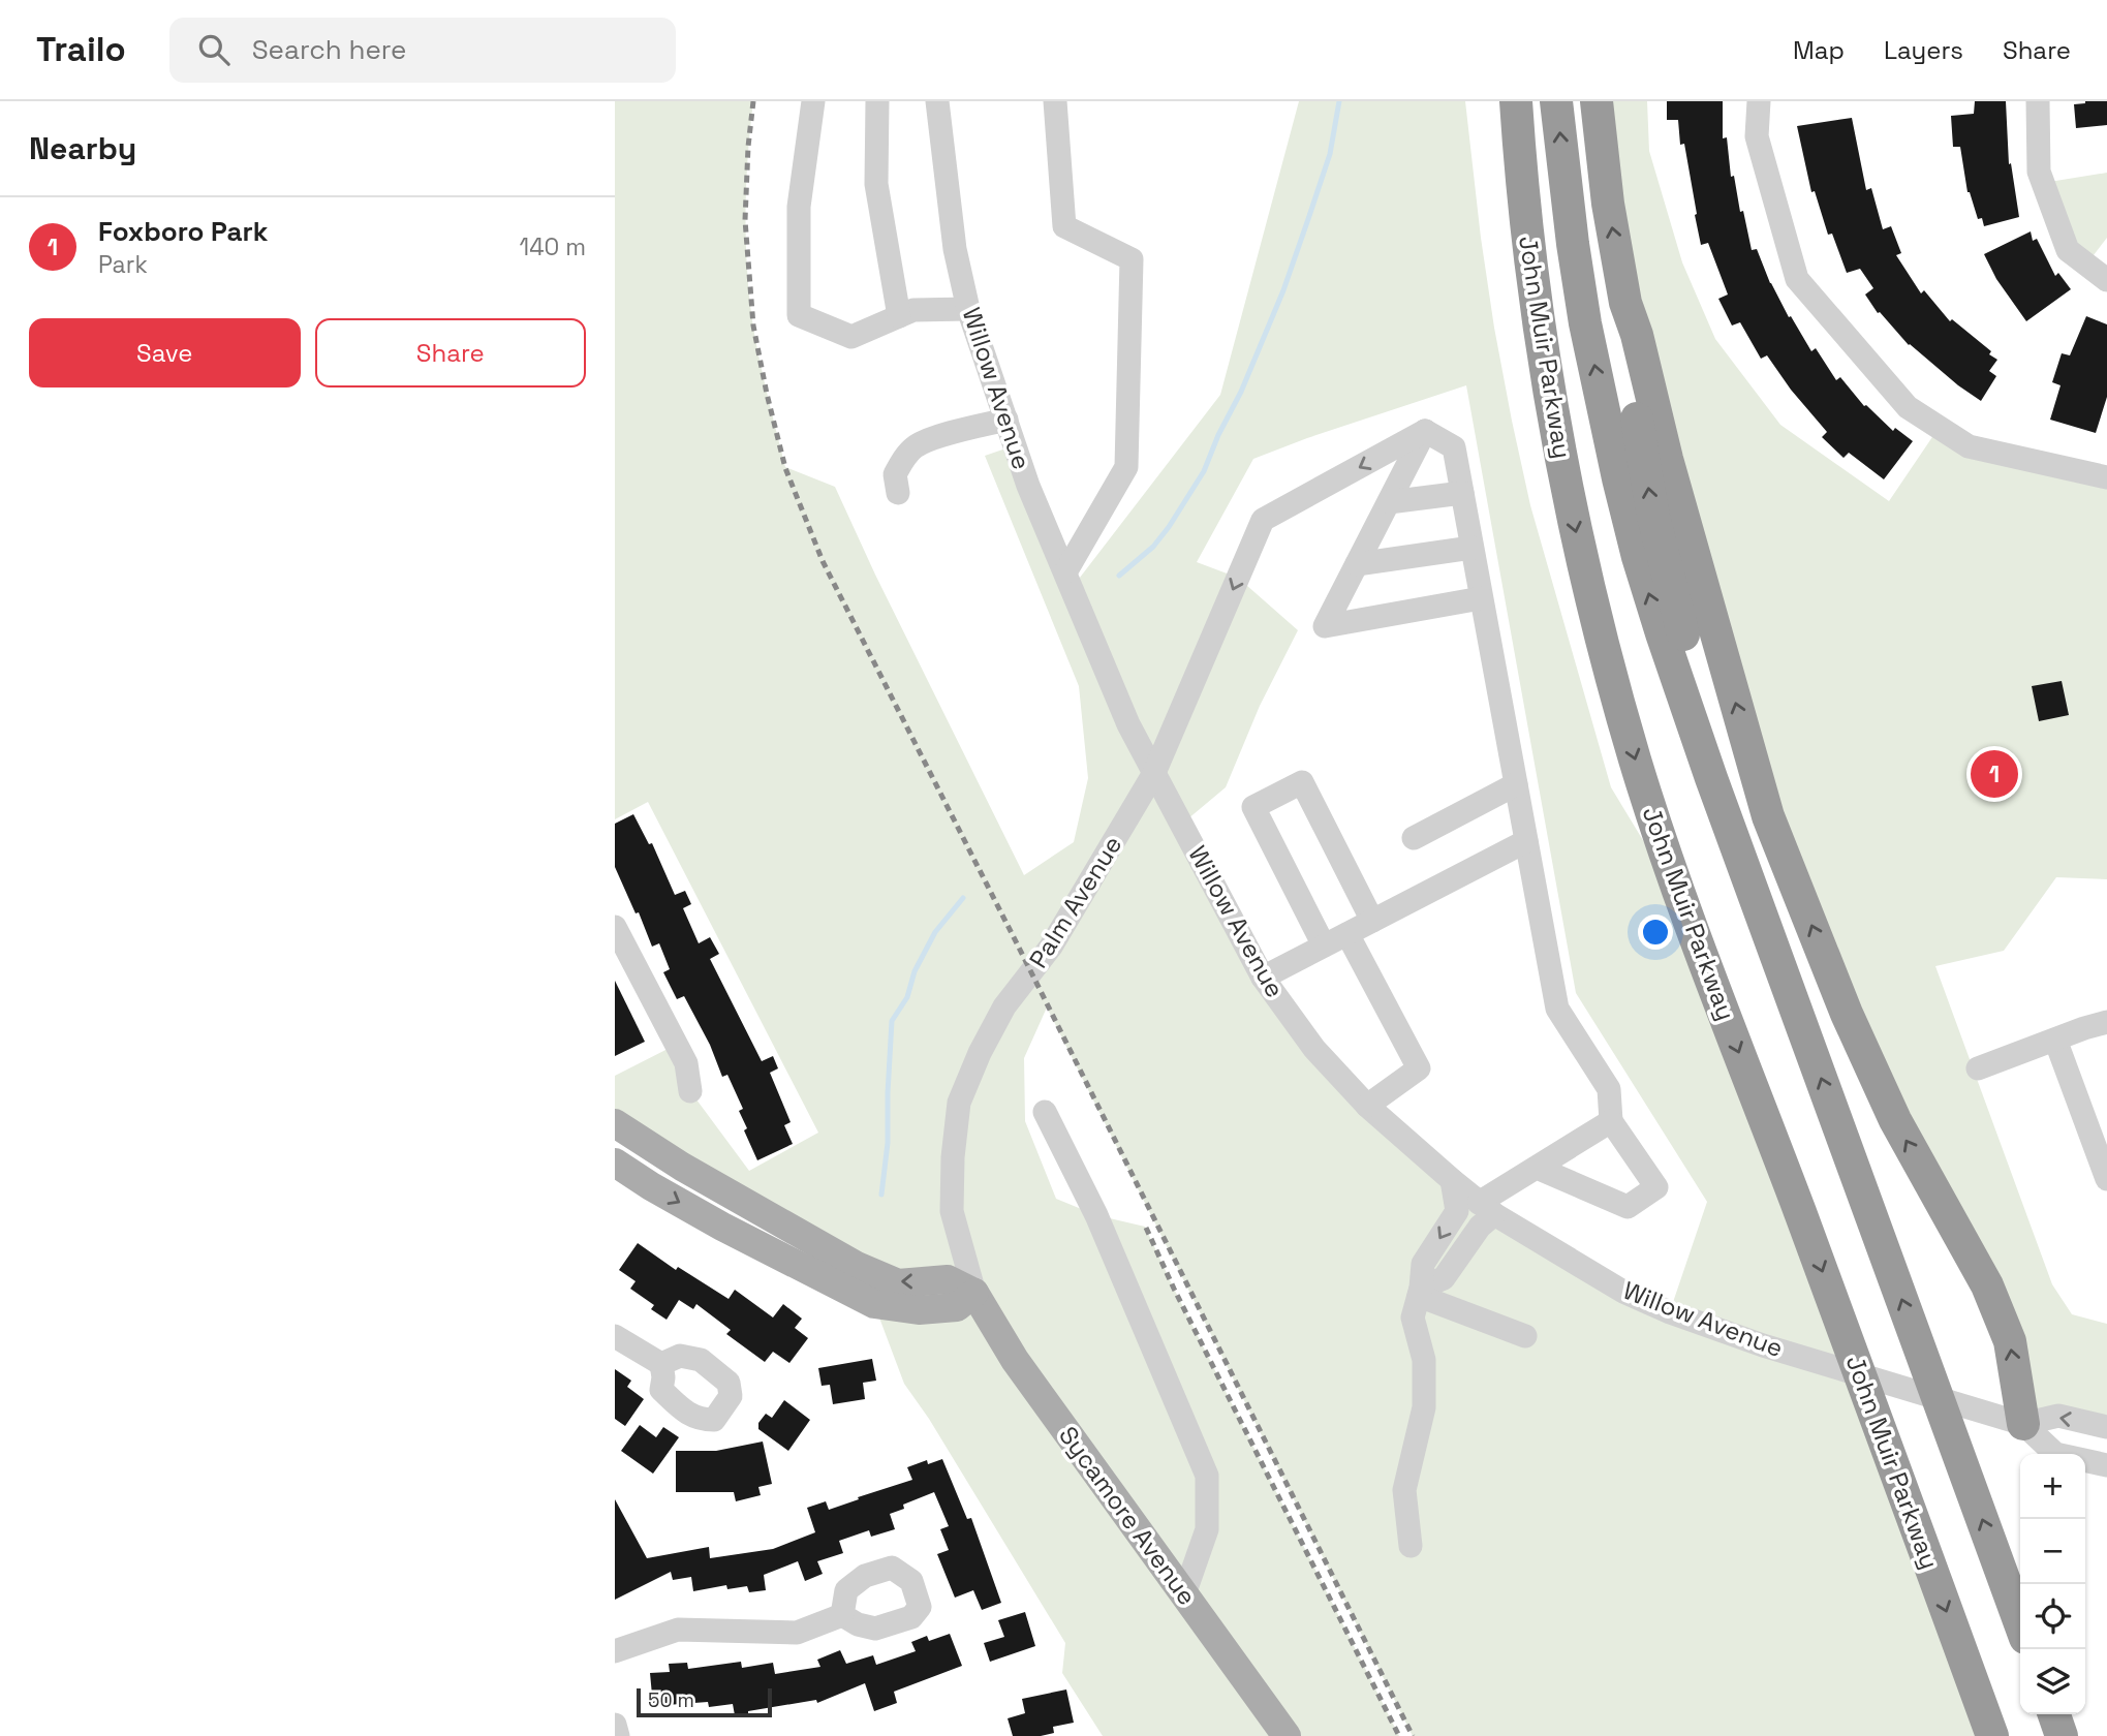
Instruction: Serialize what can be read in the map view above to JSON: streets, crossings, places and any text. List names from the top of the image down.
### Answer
{
  "streets": {
    "highway": ["John Muir Parkway"],
    "main road": ["Sycamore Avenue"],
    "street": ["Willow Avenue", "Palm Avenue"]
  },
  "crossings": [
    ["Willow Avenue", "Palm Avenue"],
    ["Palm Avenue", "Sycamore Avenue"]
  ],
  "scale_bar": "50 m",
  "page": {
    "header": "Trailo",
    "search": "Search here",
    "nav": ["Map", "Layers", "Share"],
    "heading": "Nearby",
    "list": [
      {
        "mark": "1",
        "name": "Foxboro Park",
        "note": "Park",
        "value": "140 m"
      }
    ],
    "buttons": ["Save", "Share"],
    "pins": "1",
    "map_buttons": ["+", "−"],
    "scale": "50 m"
  }
}
